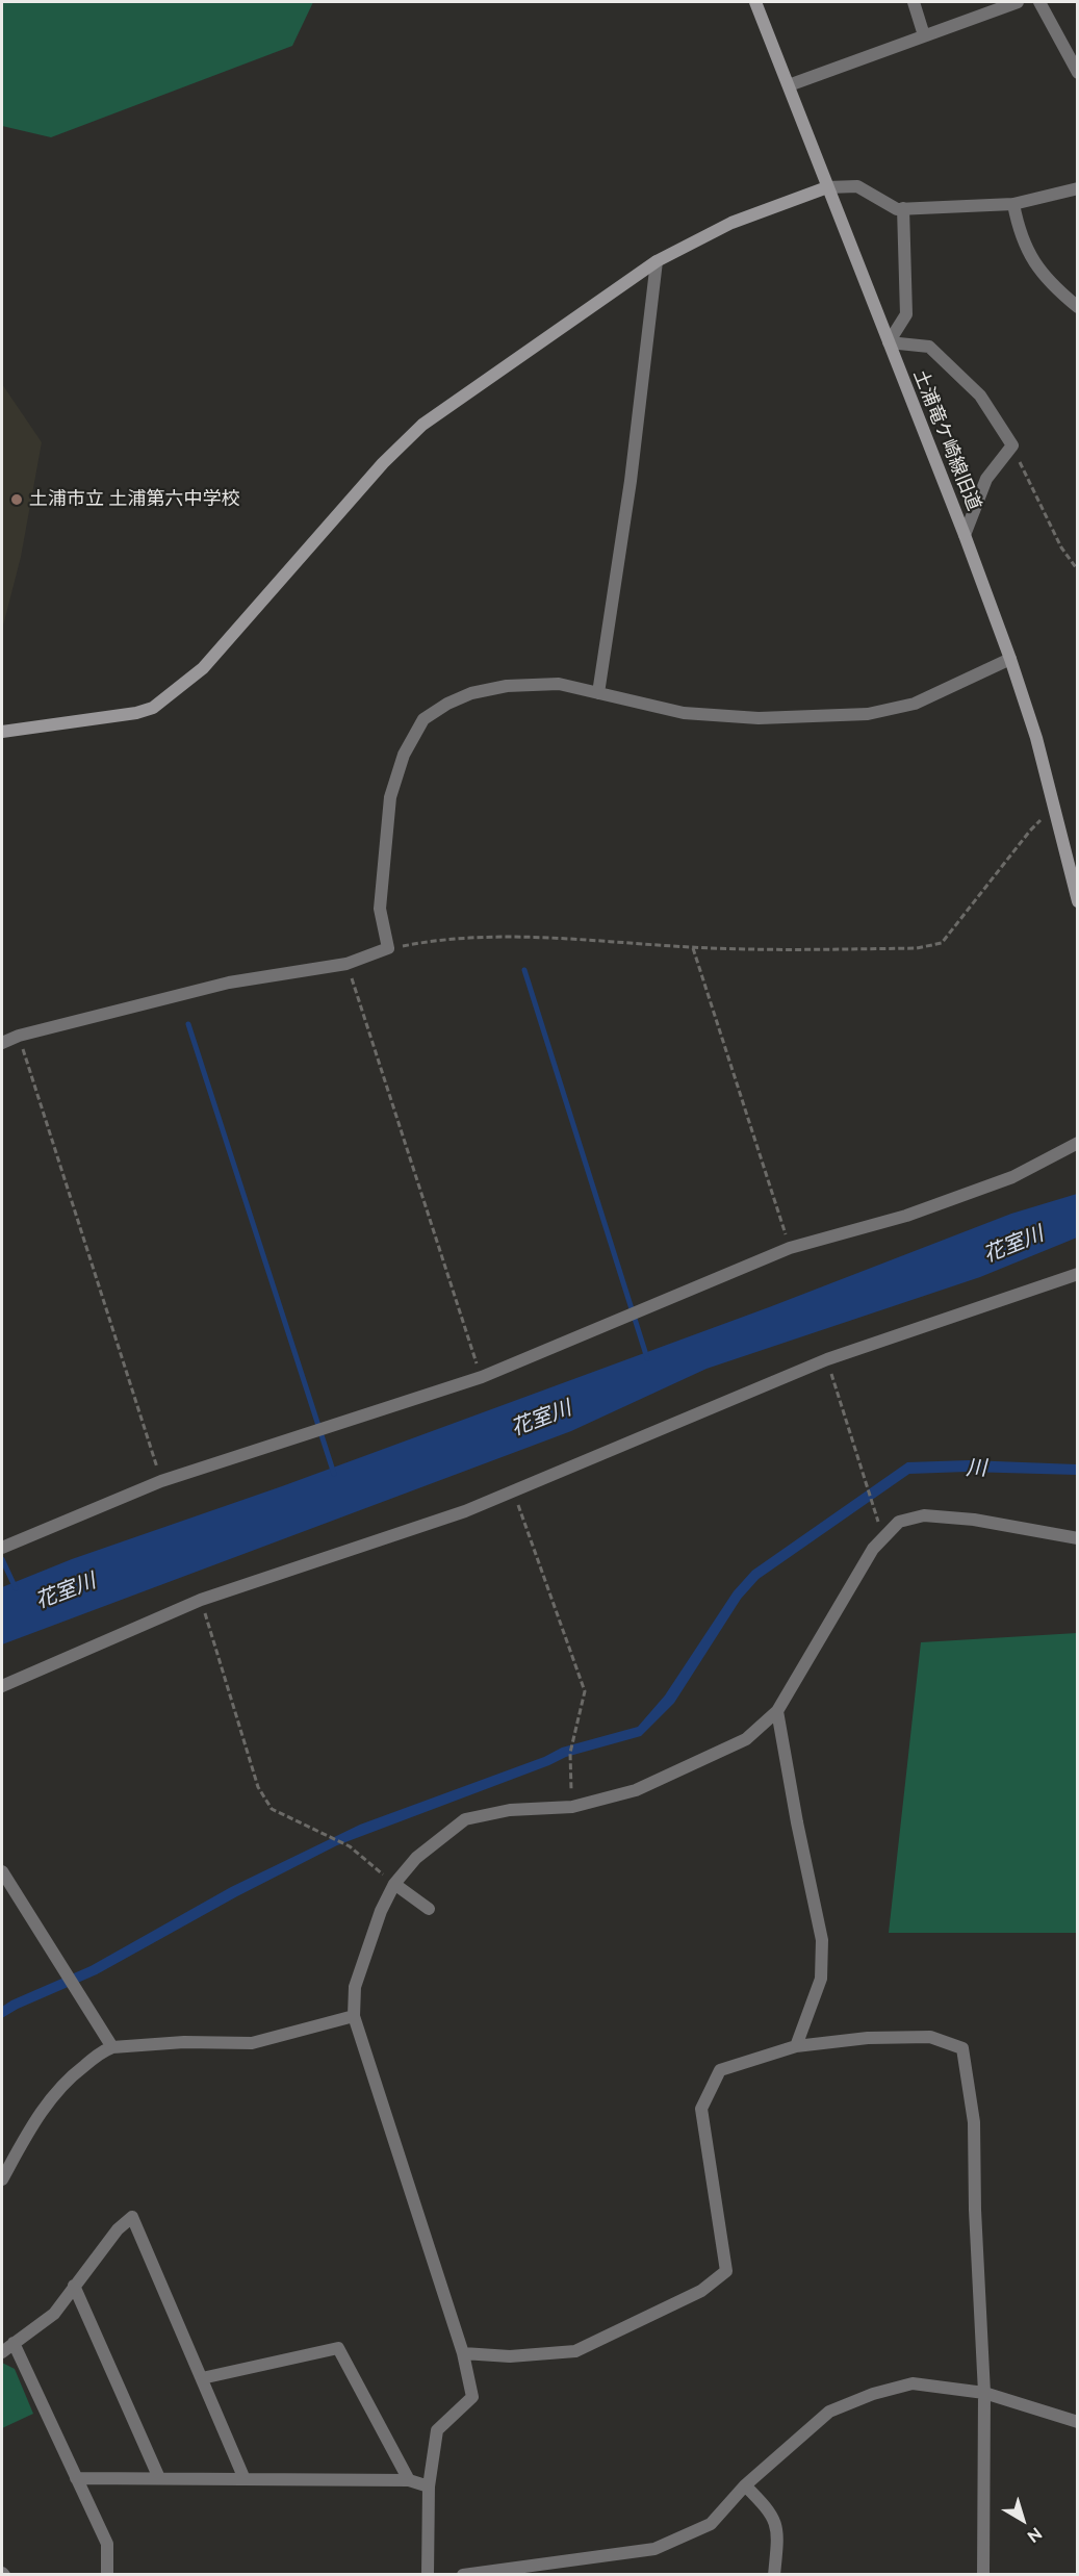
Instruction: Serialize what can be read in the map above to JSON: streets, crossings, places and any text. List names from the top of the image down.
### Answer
{
  "streets": {
    "street": ["土浦竜ケ崎線旧道"]
  },
  "water": ["花室川", "川"],
  "places": ["土浦市立 土浦第六中学校"],
  "north": "bottom right"
}
